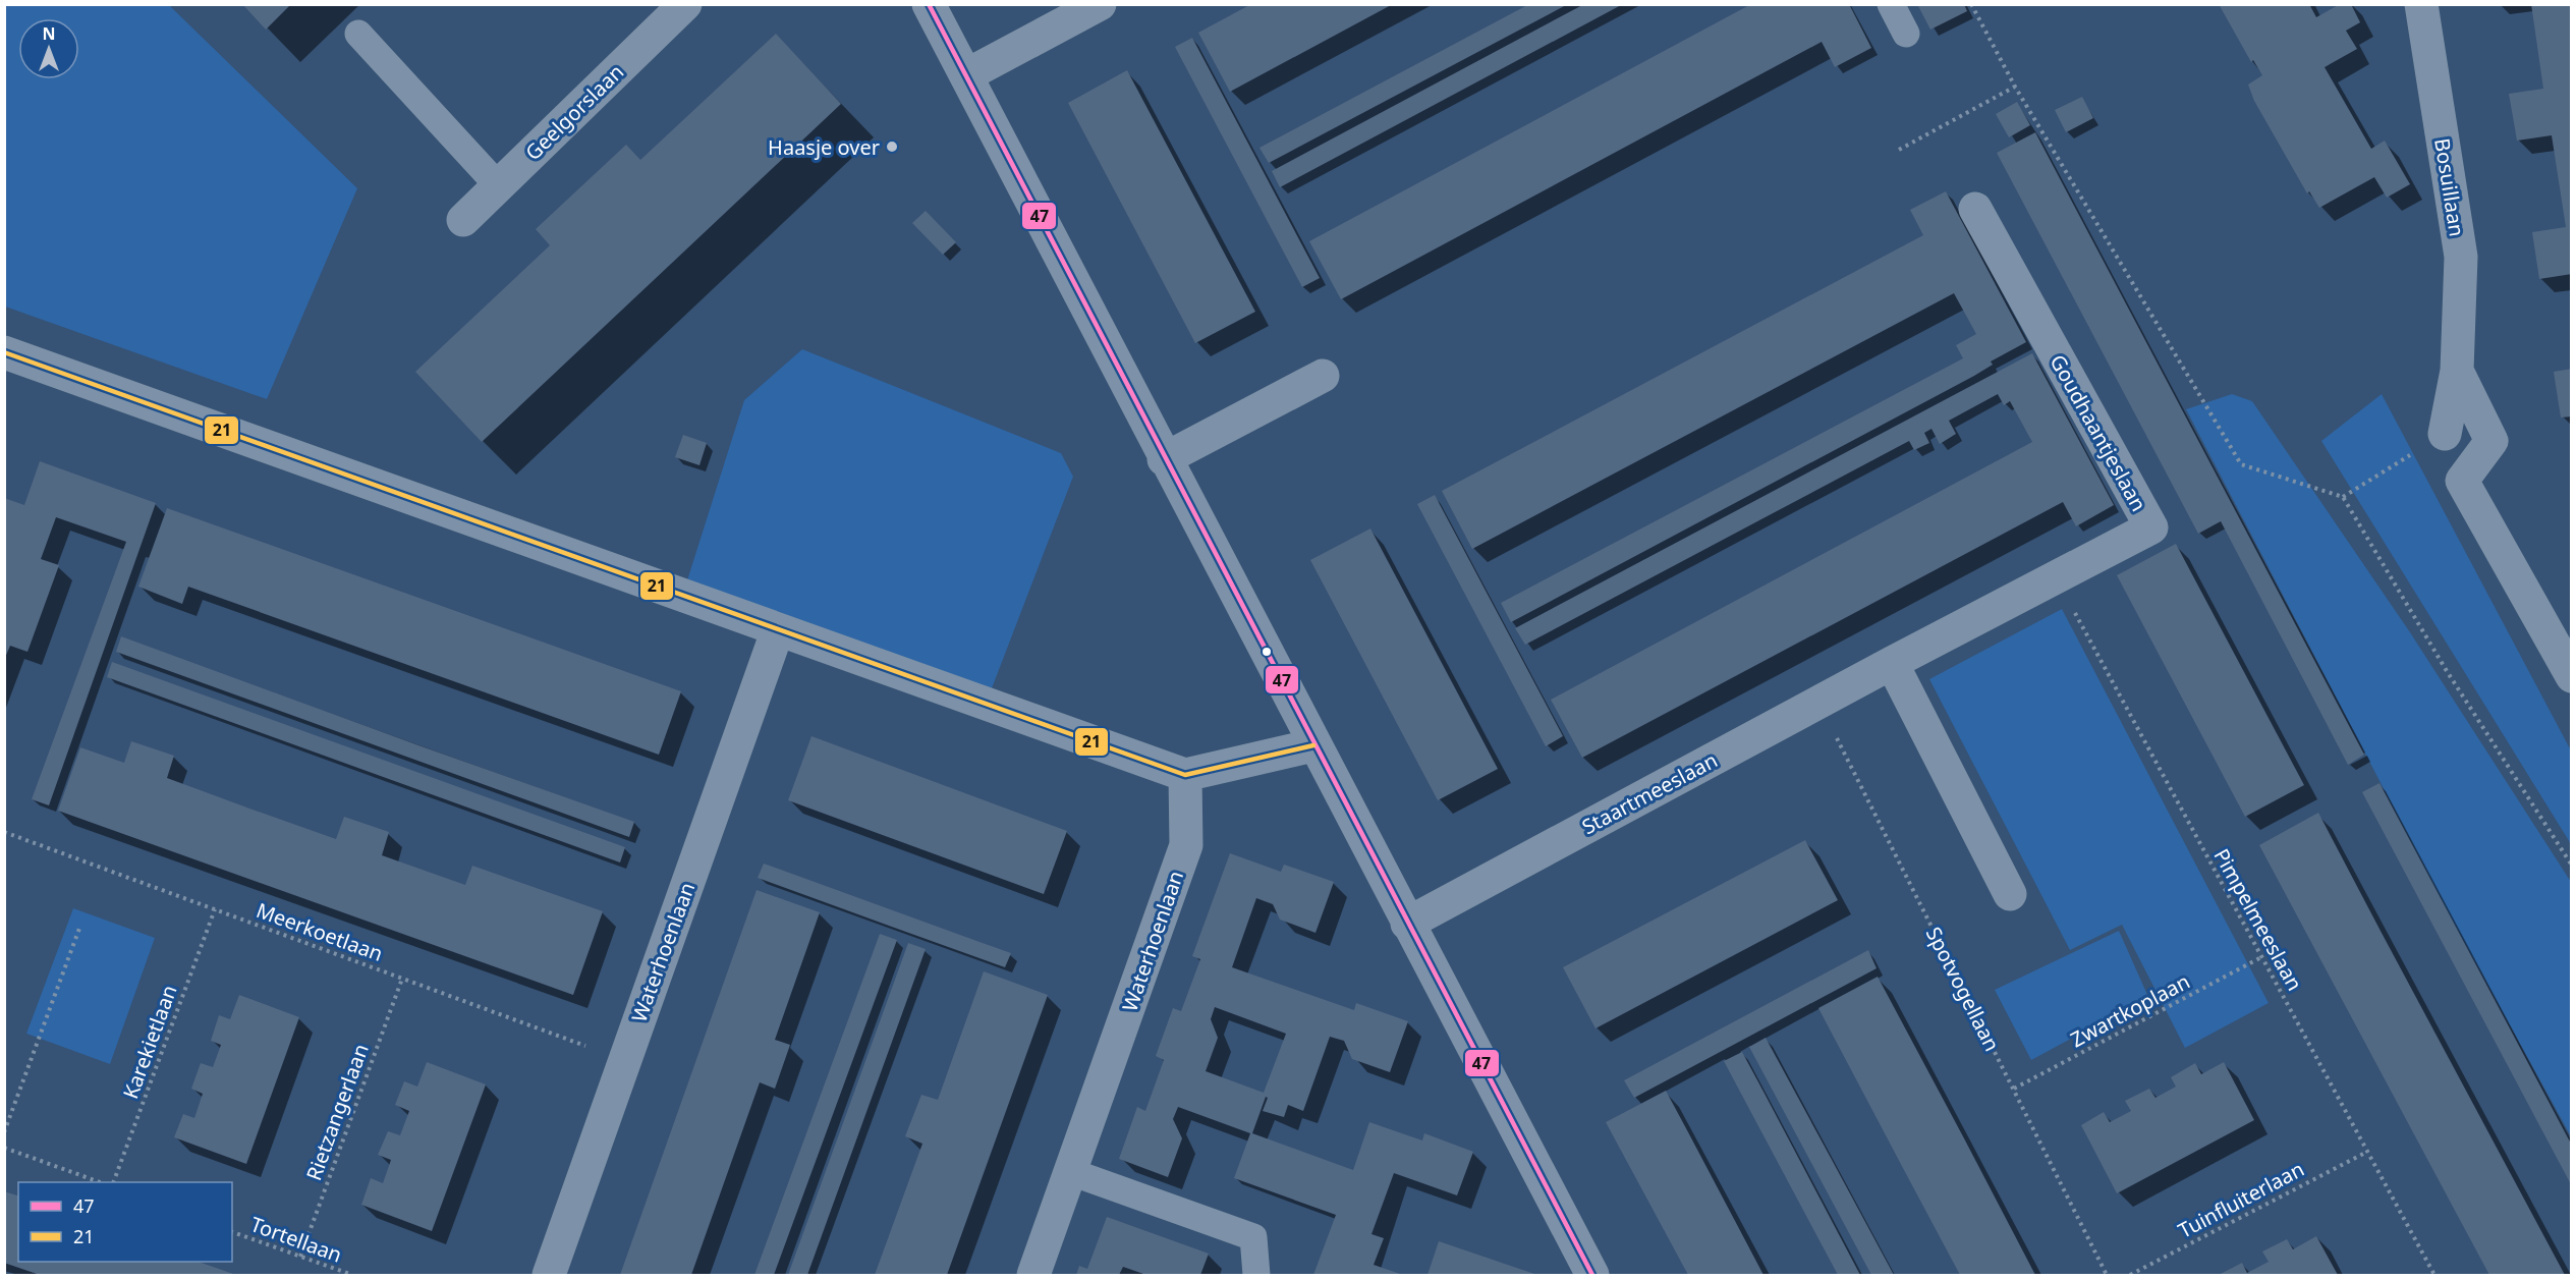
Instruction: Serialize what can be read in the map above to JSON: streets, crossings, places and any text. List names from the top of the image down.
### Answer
{
  "streets": {
    "street": [
      "Geelgorslaan",
      "Bosuillaan",
      "Goudhaantjeslaan",
      "Staartmeeslaan",
      "Waterhoenlaan"
    ],
    "path": [
      "Pimpelmeeslaan",
      "Meerkoetlaan",
      "Spotvogellaan",
      "Zwartkoplaan",
      "Karekietlaan",
      "Rietzangerlaan",
      "Tuinfluiterlaan",
      "Tortellaan"
    ]
  },
  "crossings": [
    ["Goudhaantjeslaan", "Staartmeeslaan"],
    ["Goudhaantjeslaan", "Pimpelmeeslaan"],
    ["Staartmeeslaan", "Spotvogellaan"],
    ["Pimpelmeeslaan", "Zwartkoplaan"],
    ["Pimpelmeeslaan", "Tuinfluiterlaan"],
    ["Meerkoetlaan", "Waterhoenlaan"],
    ["Meerkoetlaan", "Karekietlaan"],
    ["Meerkoetlaan", "Rietzangerlaan"],
    ["Spotvogellaan", "Zwartkoplaan"],
    ["Rietzangerlaan", "Tortellaan"]
  ],
  "places": ["Haasje over"],
  "lines": ["transit line 47", "transit line 21"],
  "legend": ["47", "21"],
  "north": "top"
}
